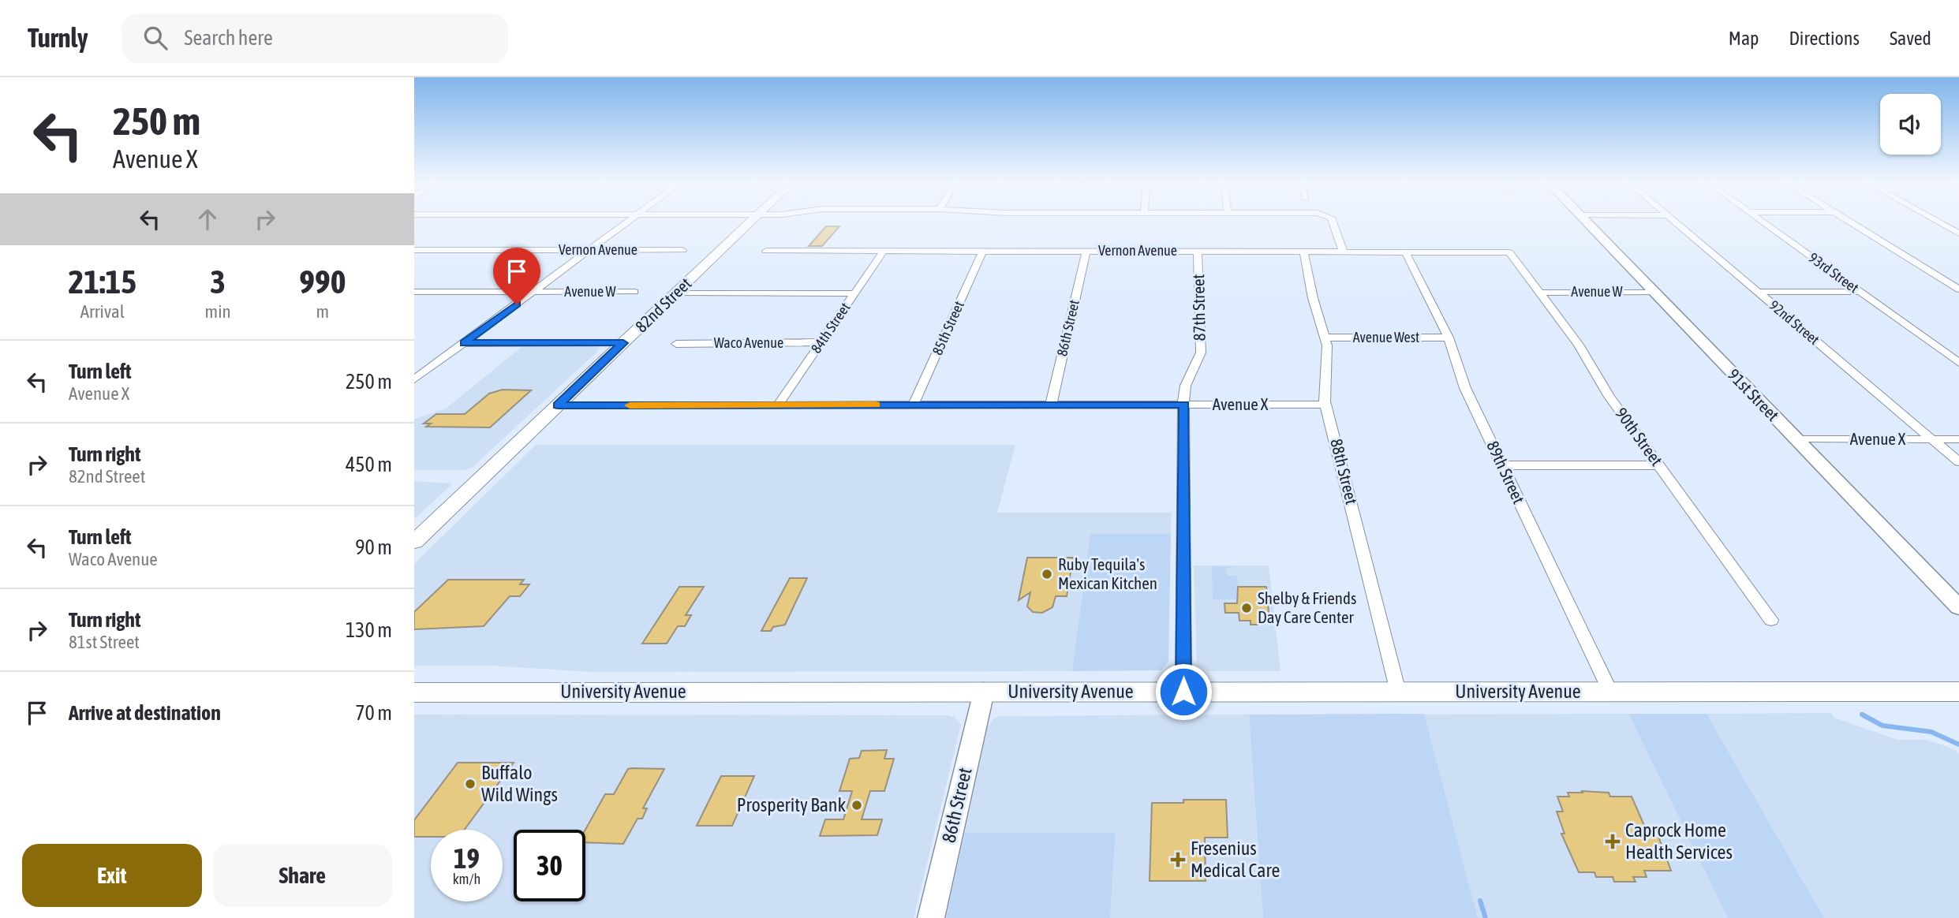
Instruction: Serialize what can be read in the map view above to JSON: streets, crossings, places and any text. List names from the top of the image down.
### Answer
{
  "streets": {
    "main road": ["82nd Street", "University Avenue"],
    "street": [
      "Vernon Avenue",
      "93rd Street",
      "Avenue W",
      "87th Street",
      "92nd Street",
      "84th Street",
      "85th Street",
      "86th Street",
      "Avenue West",
      "Waco Avenue",
      "91st Street",
      "Avenue X",
      "90th Street",
      "88th Street",
      "89th Street"
    ]
  },
  "crossings": [
    ["Vernon Avenue", "87th Street"],
    ["Vernon Avenue", "84th Street"],
    ["Vernon Avenue", "85th Street"],
    ["Vernon Avenue", "86th Street"],
    ["Vernon Avenue", "90th Street"],
    ["Vernon Avenue", "88th Street"],
    ["Vernon Avenue", "89th Street"],
    ["Avenue W", "91st Street"],
    ["Avenue W", "90th Street"],
    ["82nd Street", "Avenue X"],
    ["87th Street", "Avenue X"],
    ["87th Street", "University Avenue"],
    ["92nd Street", "Avenue X"],
    ["84th Street", "Waco Avenue"],
    ["84th Street", "Avenue X"],
    ["85th Street", "Avenue X"],
    ["86th Street", "Avenue X"],
    ["86th Street", "University Avenue"],
    ["Avenue West", "88th Street"],
    ["Avenue West", "89th Street"],
    ["91st Street", "Avenue X"],
    ["Avenue X", "88th Street"],
    ["88th Street", "University Avenue"],
    ["89th Street", "University Avenue"]
  ],
  "places": {
    "other": [
      "Ruby Tequila's Mexican Kitchen",
      "Shelby & Friends Day Care Center",
      "Buffalo Wild Wings",
      "Prosperity Bank"
    ],
    "health": ["Caprock Home Health Services", "Fresenius Medical Care"]
  },
  "page": {
    "header": "Turnly",
    "search": "Search here",
    "nav": ["Map", "Directions", "Saved"],
    "turn": ["250 m", "Avenue X"],
    "eta": [
      "21:15",
      "Arrival",
      "3",
      "min",
      "990",
      "m"
    ],
    "list": [
      {
        "name": "Turn left",
        "note": "Avenue X",
        "value": "250 m"
      },
      {
        "name": "Turn right",
        "note": "82nd Street",
        "value": "450 m"
      },
      {
        "name": "Turn left",
        "note": "Waco Avenue",
        "value": "90 m"
      },
      {
        "name": "Turn right",
        "note": "81st Street",
        "value": "130 m"
      },
      {
        "name": "Arrive at destination",
        "value": "70 m"
      }
    ],
    "speed": "19 km/h",
    "limit": "30",
    "buttons": ["Exit", "Share"]
  }
}
